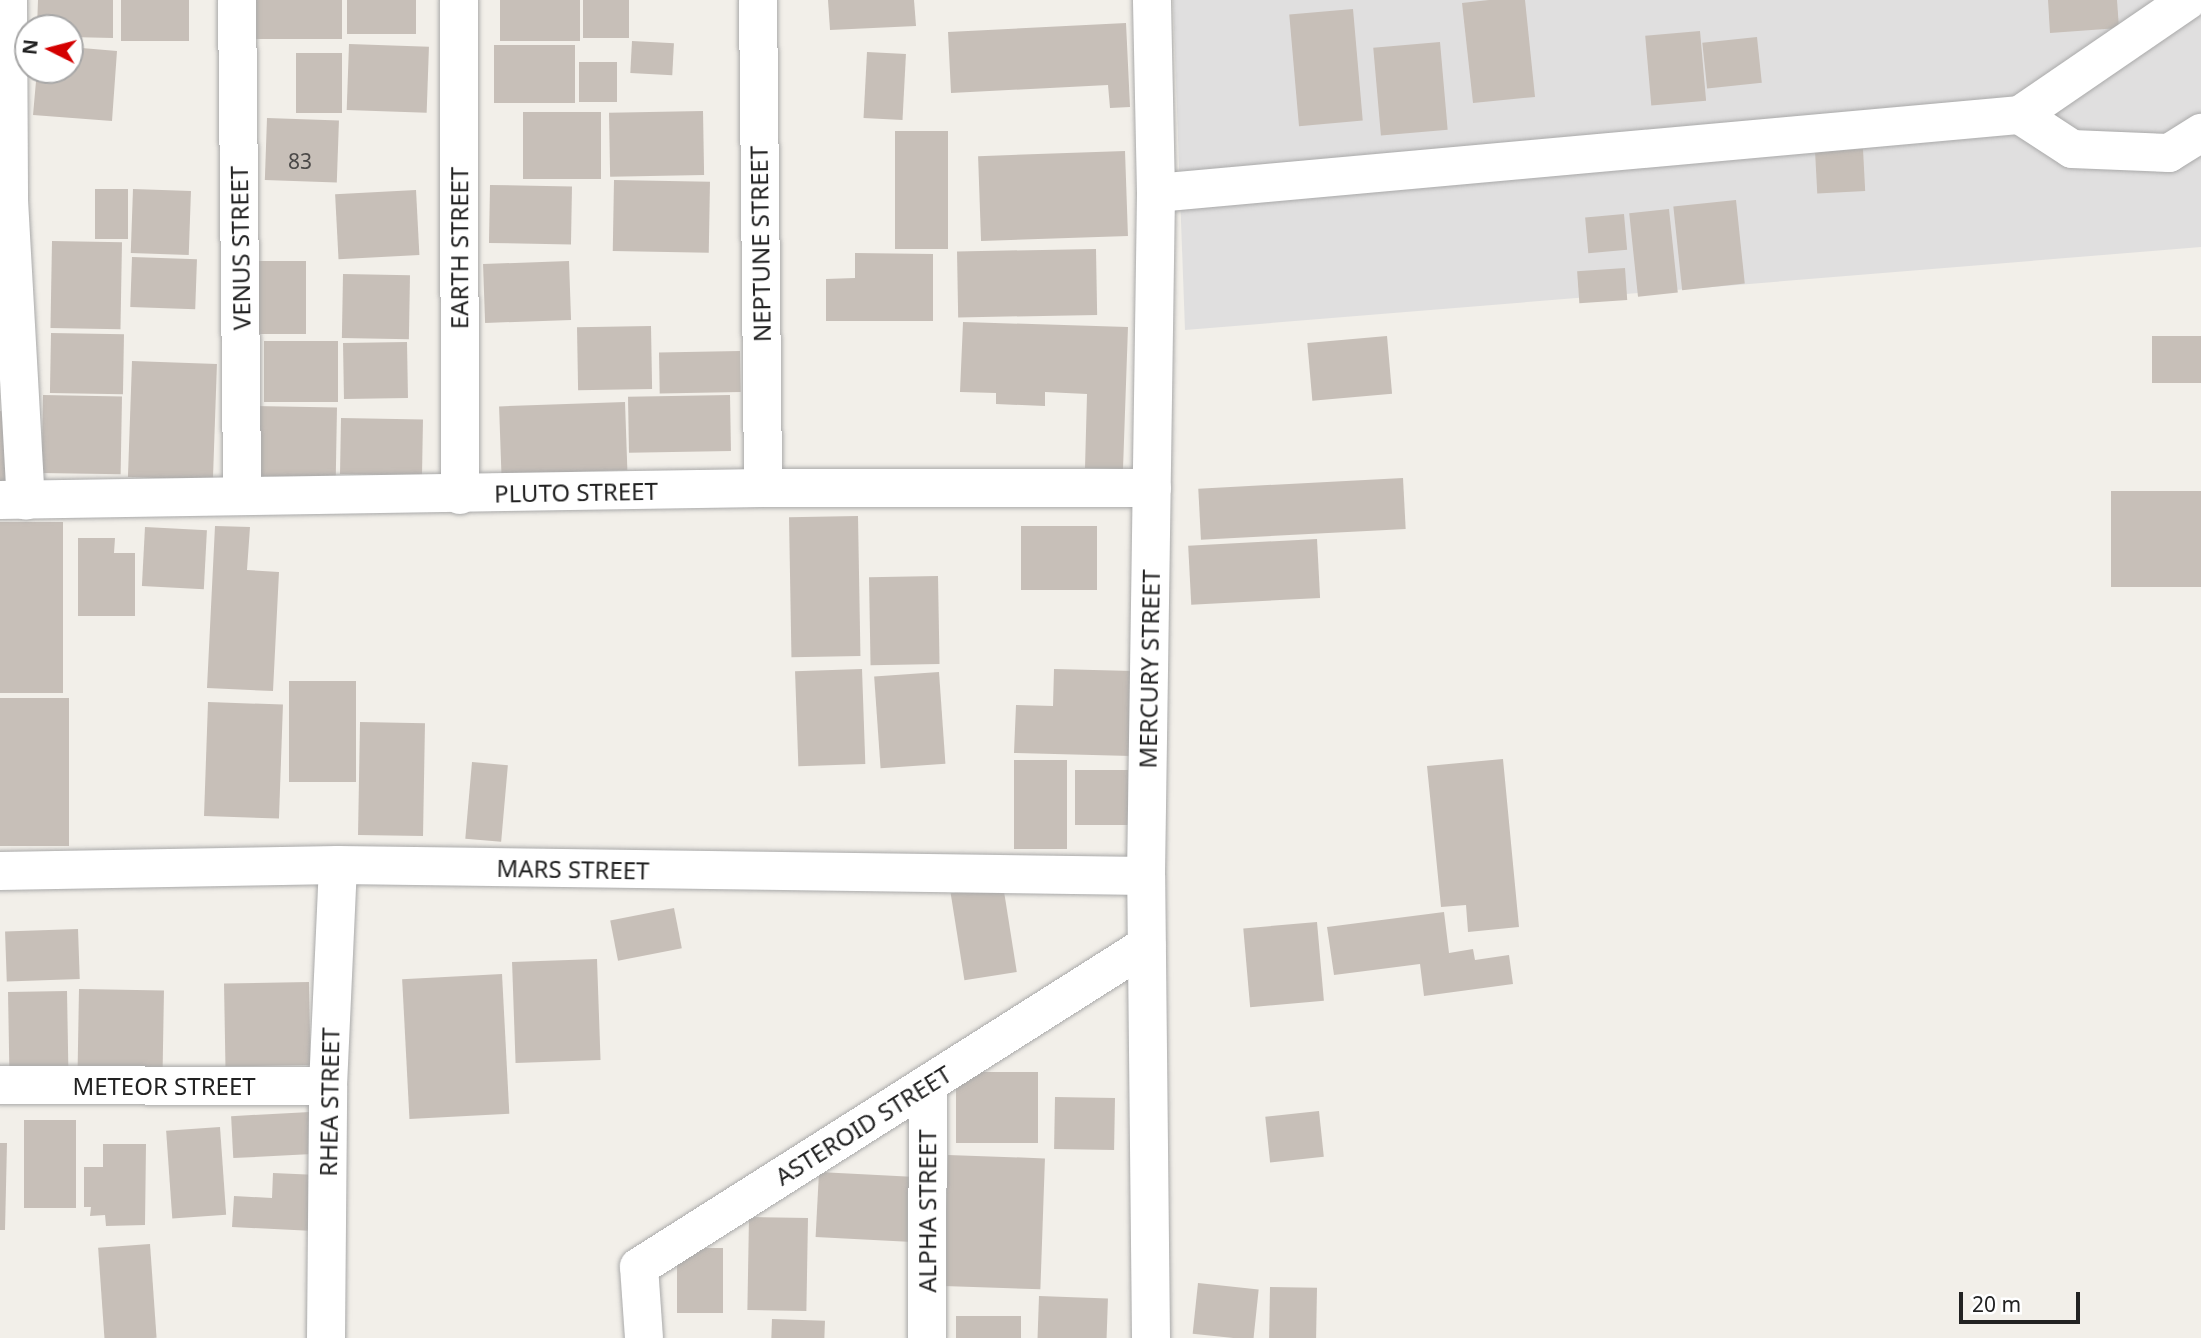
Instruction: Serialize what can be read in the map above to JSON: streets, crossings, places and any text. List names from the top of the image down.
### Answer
{
  "streets": {
    "street": [
      "NEPTUNE STREET",
      "VENUS STREET",
      "EARTH STREET",
      "PLUTO STREET",
      "MERCURY STREET",
      "MARS STREET",
      "METEOR STREET",
      "RHEA STREET",
      "ASTEROID STREET",
      "ALPHA STREET"
    ]
  },
  "crossings": [
    ["NEPTUNE STREET", "PLUTO STREET"],
    ["VENUS STREET", "PLUTO STREET"],
    ["EARTH STREET", "PLUTO STREET"],
    ["PLUTO STREET", "MERCURY STREET"],
    ["MERCURY STREET", "MARS STREET"],
    ["MERCURY STREET", "ASTEROID STREET"],
    ["MARS STREET", "RHEA STREET"],
    ["METEOR STREET", "RHEA STREET"],
    ["ASTEROID STREET", "ALPHA STREET"]
  ],
  "house_numbers": ["83"],
  "scale_bar": "20 m",
  "north": "left"
}
